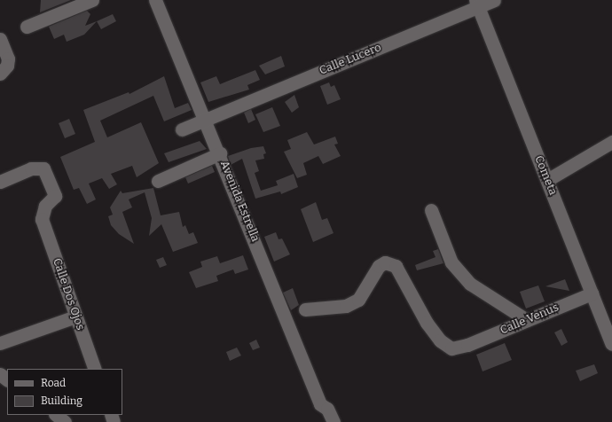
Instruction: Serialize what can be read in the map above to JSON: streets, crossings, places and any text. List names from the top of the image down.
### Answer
{
  "streets": {
    "street": [
      "Calle Lucero",
      "Cometa",
      "Avenida Estrella",
      "Calle Dos Ojos",
      "Calle Venus"
    ]
  },
  "crossings": [
    ["Calle Lucero", "Cometa"],
    ["Calle Lucero", "Avenida Estrella"],
    ["Cometa", "Calle Venus"]
  ],
  "legend": ["Road", "Building"]
}
